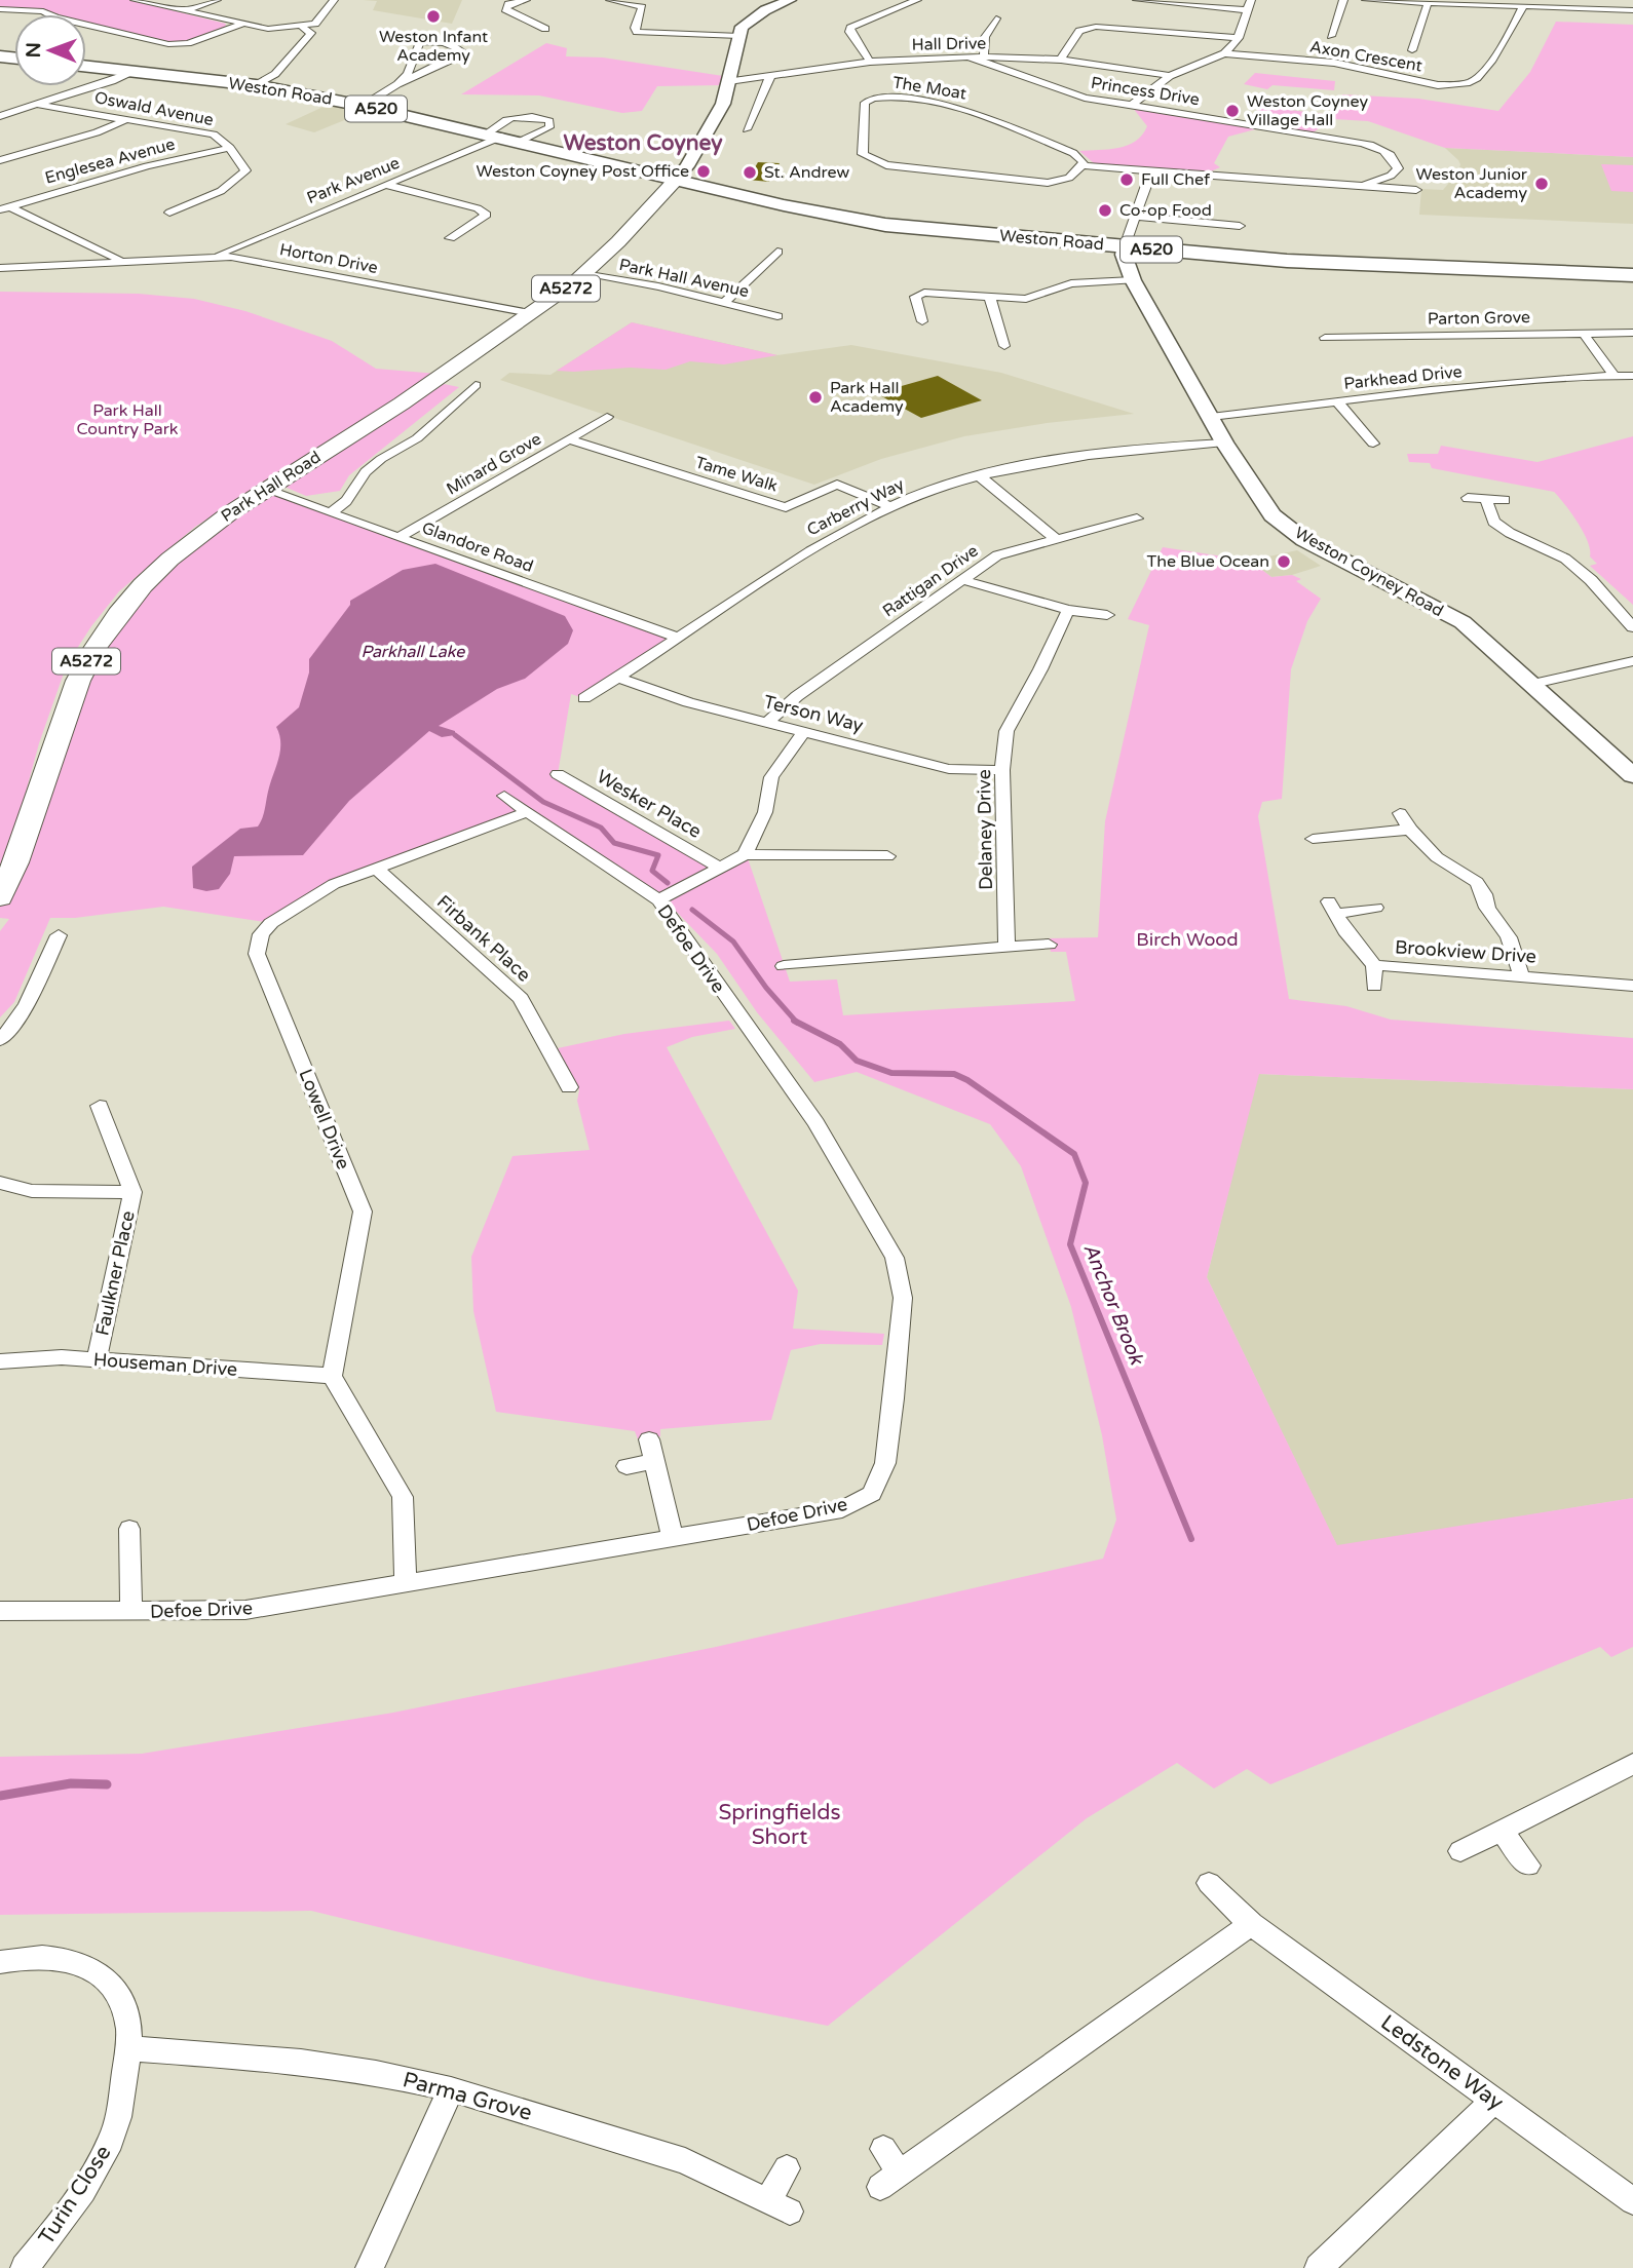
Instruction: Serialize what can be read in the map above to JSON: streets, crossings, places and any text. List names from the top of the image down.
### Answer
{
  "streets": {
    "highway": ["Weston Road", "A520"],
    "main road": ["A5272", "Park Hall Road"],
    "street": [
      "Hall Drive",
      "Axon Crescent",
      "The Moat",
      "Princess Drive",
      "Oswald Avenue",
      "Englesea Avenue",
      "Park Avenue",
      "Horton Drive",
      "Park Hall Avenue",
      "Parton Grove",
      "Parkhead Drive",
      "Minard Grove",
      "Tame Walk",
      "Carberry Way",
      "Glandore Road",
      "Weston Coyney Road",
      "Rattigan Drive",
      "Terson Way",
      "Wesker Place",
      "Delaney Drive",
      "Firbank Place",
      "Defoe Drive",
      "Brookview Drive",
      "Lowell Drive",
      "Faulkner Place",
      "Houseman Drive",
      "Ledstone Way",
      "Parma Grove",
      "Turin Close"
    ]
  },
  "crossings": [
    ["Hall Drive", "Princess Drive"],
    ["The Moat", "Princess Drive"],
    ["Weston Road", "Park Avenue"],
    ["Weston Road", "Park Hall Road"],
    ["Weston Road", "Weston Coyney Road"],
    ["Oswald Avenue", "Englesea Avenue"],
    ["Park Avenue", "Horton Drive"],
    ["Horton Drive", "Park Hall Road"],
    ["Park Hall Avenue", "Park Hall Road"],
    ["Parkhead Drive", "Weston Coyney Road"],
    ["Minard Grove", "Tame Walk"],
    ["Minard Grove", "Glandore Road"],
    ["Tame Walk", "Carberry Way"],
    ["Park Hall Road", "Glandore Road"],
    ["Carberry Way", "Glandore Road"],
    ["Carberry Way", "Weston Coyney Road"],
    ["Carberry Way", "Terson Way"],
    ["Rattigan Drive", "Terson Way"],
    ["Terson Way", "Delaney Drive"],
    ["Firbank Place", "Lowell Drive"],
    ["Defoe Drive", "Lowell Drive"],
    ["Lowell Drive", "Houseman Drive"],
    ["Faulkner Place", "Houseman Drive"],
    ["Parma Grove", "Turin Close"]
  ],
  "districts": ["Weston Coyney"],
  "water": ["Parkhall Lake", "Anchor Brook"],
  "parks": ["Park Hall Country Park", "Birch Wood", "Springfields Short"],
  "places": [
    "Weston Infant Academy",
    "Weston Coyney Village Hall",
    "Weston Coyney Post Office",
    "St. Andrew",
    "Full Chef",
    "Weston Junior Academy",
    "Co-op Food",
    "Park Hall Academy",
    "The Blue Ocean"
  ],
  "north": "left"
}
